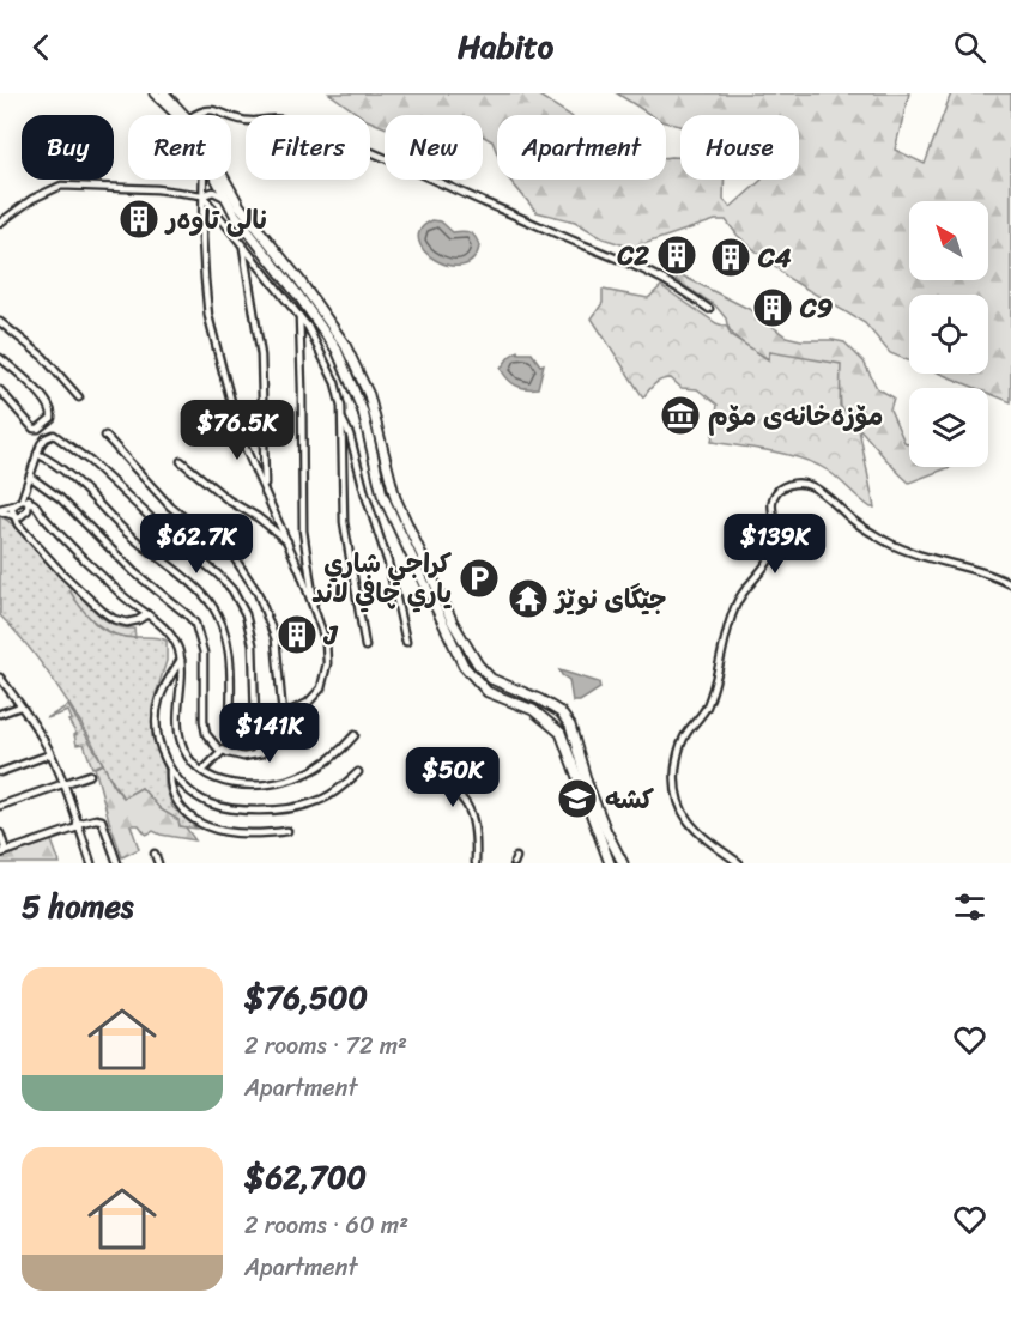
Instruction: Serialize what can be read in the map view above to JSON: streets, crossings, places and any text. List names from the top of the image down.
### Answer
{
  "places": {
    "building": [
      "نالی تاوەر",
      "C2",
      "C4",
      "C9",
      "J"
    ],
    "museum": ["مۆزەخانەی مۆم"],
    "parking": ["كراجي شاري ياري چافي لاند"],
    "temple": ["جێگای نوێژ"],
    "school or university": ["كشه"]
  },
  "north": "top left",
  "page": {
    "header": "Habito",
    "chip": [
      "Buy",
      "Rent",
      "Filters",
      "New",
      "Apartment",
      "House"
    ],
    "price": [
      "$76.5K",
      "$62.7K",
      "$139K",
      "$141K",
      "$50K"
    ],
    "heading": "5 homes",
    "list": [
      {
        "name": "$76,500",
        "note": "2 rooms · 72 m² · Apartment"
      },
      {
        "name": "$62,700",
        "note": "2 rooms · 60 m² · Apartment"
      }
    ]
  }
}
